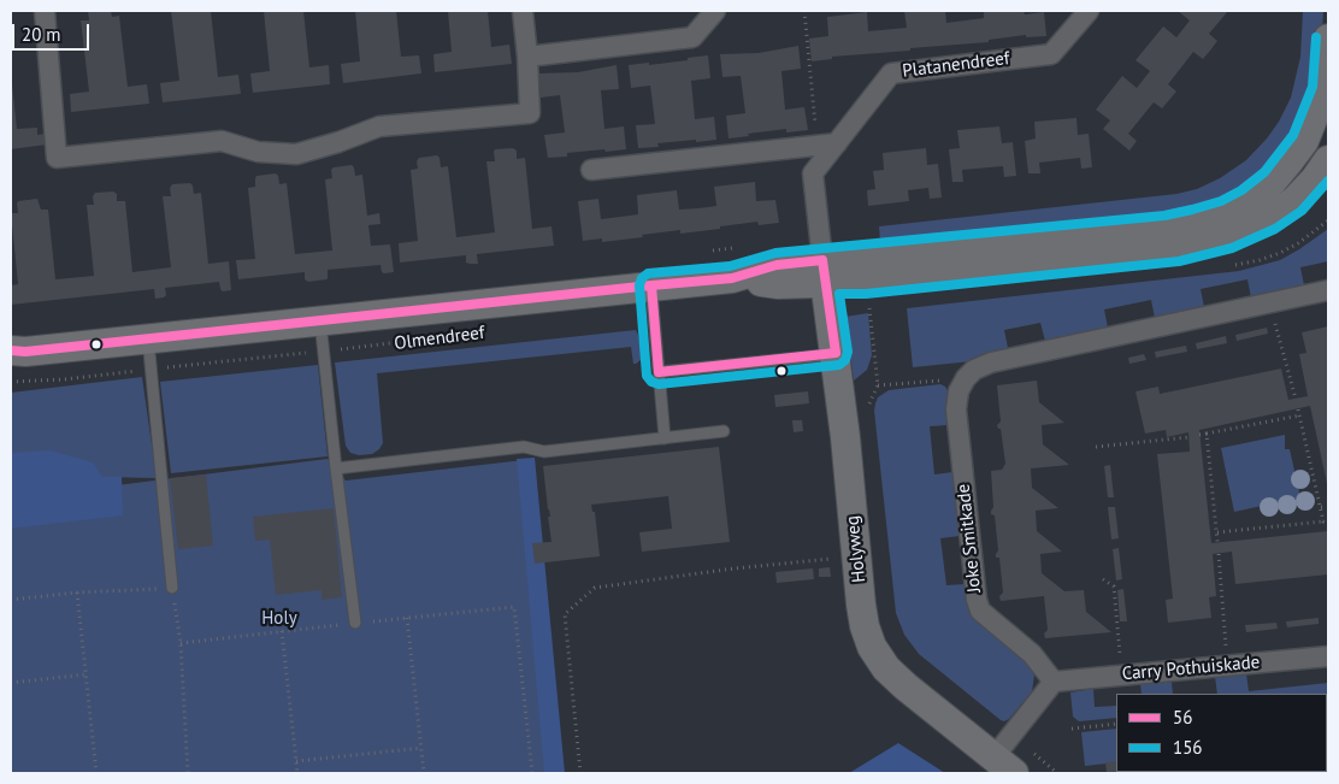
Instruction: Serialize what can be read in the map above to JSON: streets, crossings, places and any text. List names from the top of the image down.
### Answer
{
  "streets": {
    "street": [
      "Platanendreef",
      "Olmendreef",
      "Joke Smitkade",
      "Holyweg",
      "Carry Pothuiskade"
    ]
  },
  "crossings": [
    ["Platanendreef", "Olmendreef"],
    ["Platanendreef", "Holyweg"],
    ["Olmendreef", "Holyweg"],
    ["Joke Smitkade", "Carry Pothuiskade"]
  ],
  "parks": ["Holy"],
  "lines": ["transit line 156", "transit line 56"],
  "legend": ["56", "156"],
  "scale_bar": "20 m"
}
